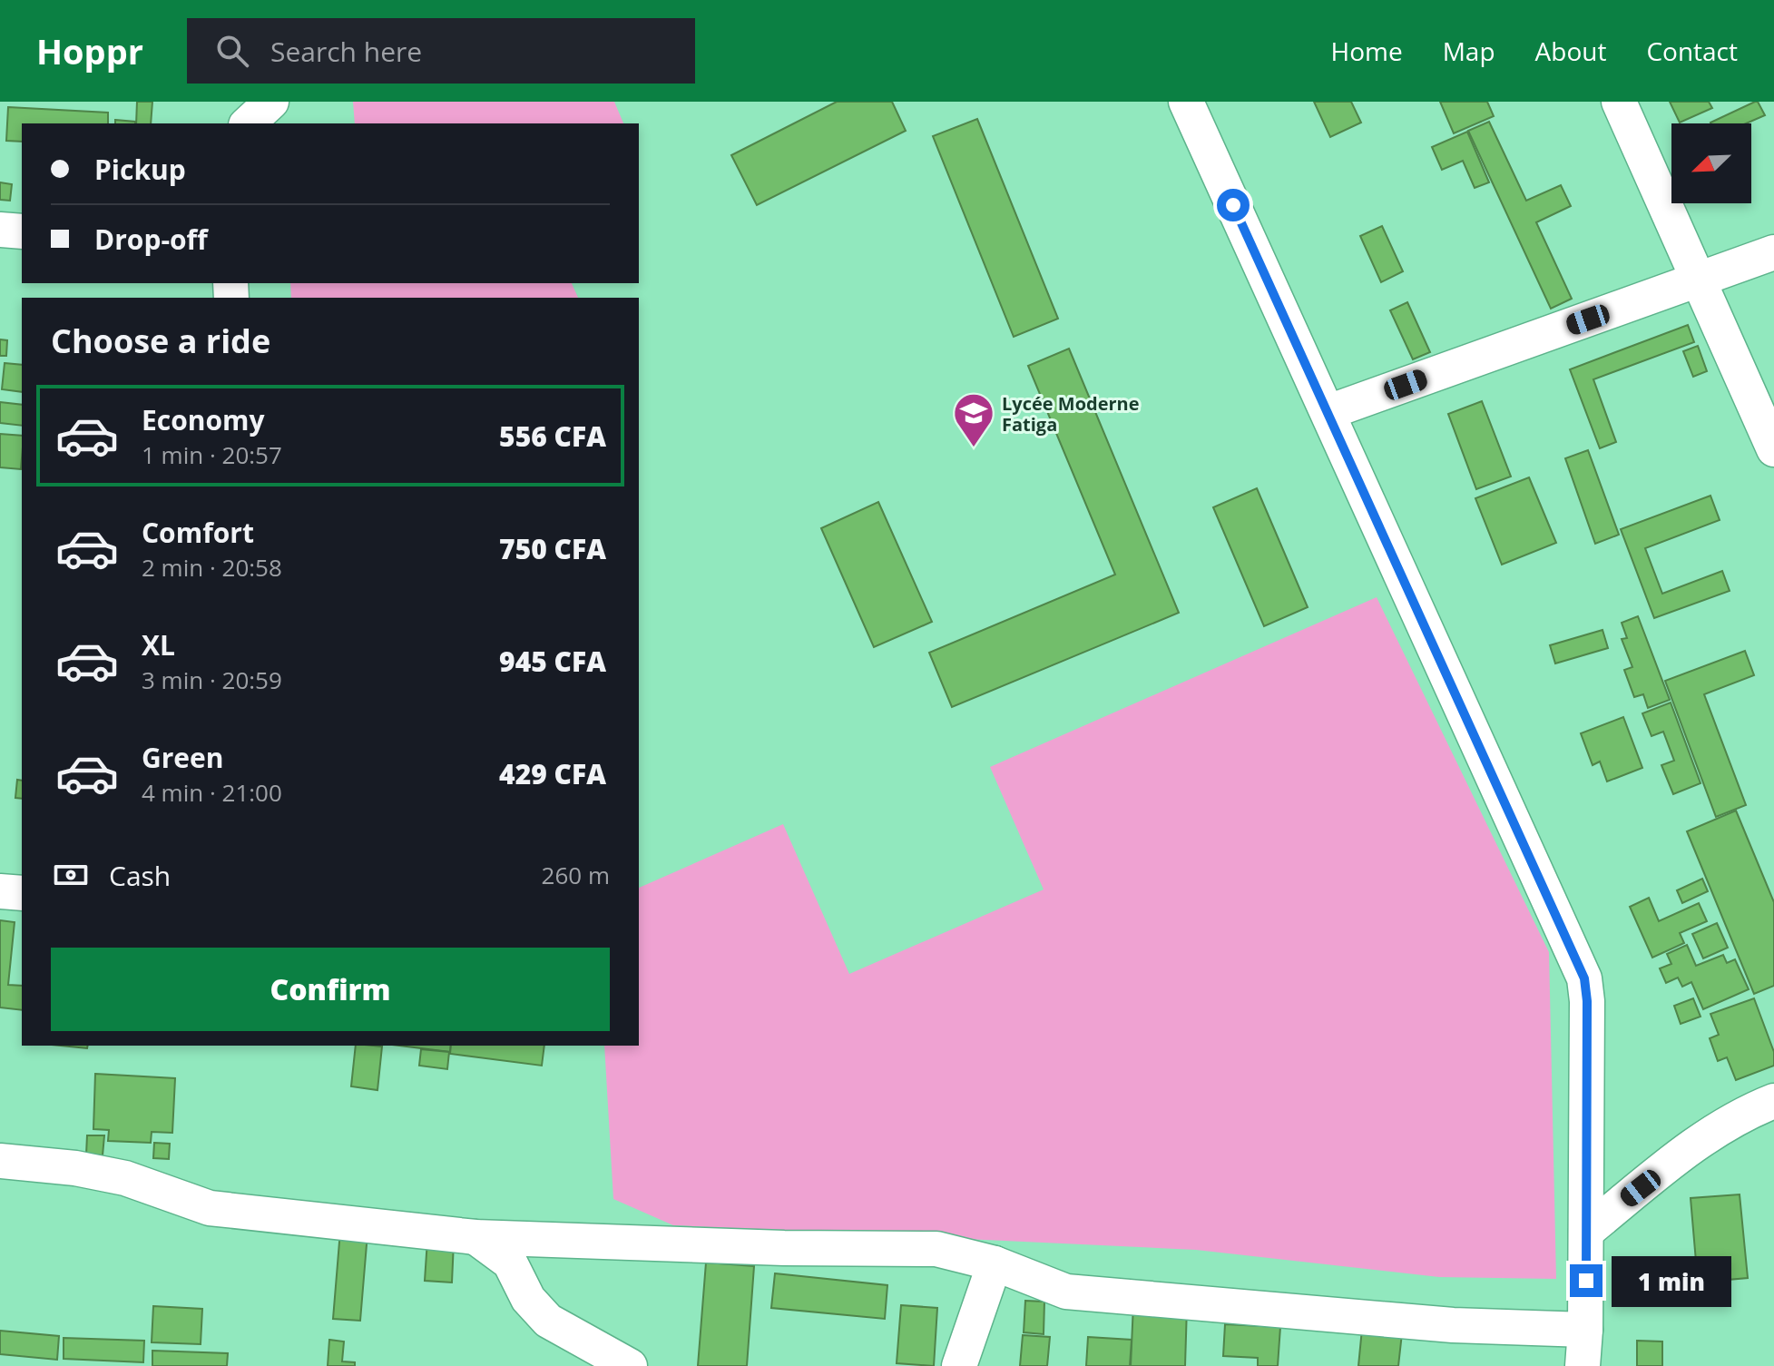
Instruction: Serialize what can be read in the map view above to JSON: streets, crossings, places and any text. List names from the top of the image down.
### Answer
{
  "places": {
    "school or university": ["Lycée Moderne Fatiga"]
  },
  "north": "bottom left",
  "page": {
    "header": "Hoppr",
    "search": "Search here",
    "nav": [
      "Home",
      "Map",
      "About",
      "Contact"
    ],
    "banner": ["Pickup", "Drop-off"],
    "heading": "Choose a ride",
    "list": [
      {
        "name": "Economy",
        "note": "1 min · 20:57",
        "value": "556 CFA"
      },
      {
        "name": "Comfort",
        "note": "2 min · 20:58",
        "value": "750 CFA"
      },
      {
        "name": "XL",
        "note": "3 min · 20:59",
        "value": "945 CFA"
      },
      {
        "name": "Green",
        "note": "4 min · 21:00",
        "value": "429 CFA"
      }
    ],
    "pay": ["Cash", "260 m"],
    "buttons": "Confirm",
    "bubble": "1 min"
  }
}
